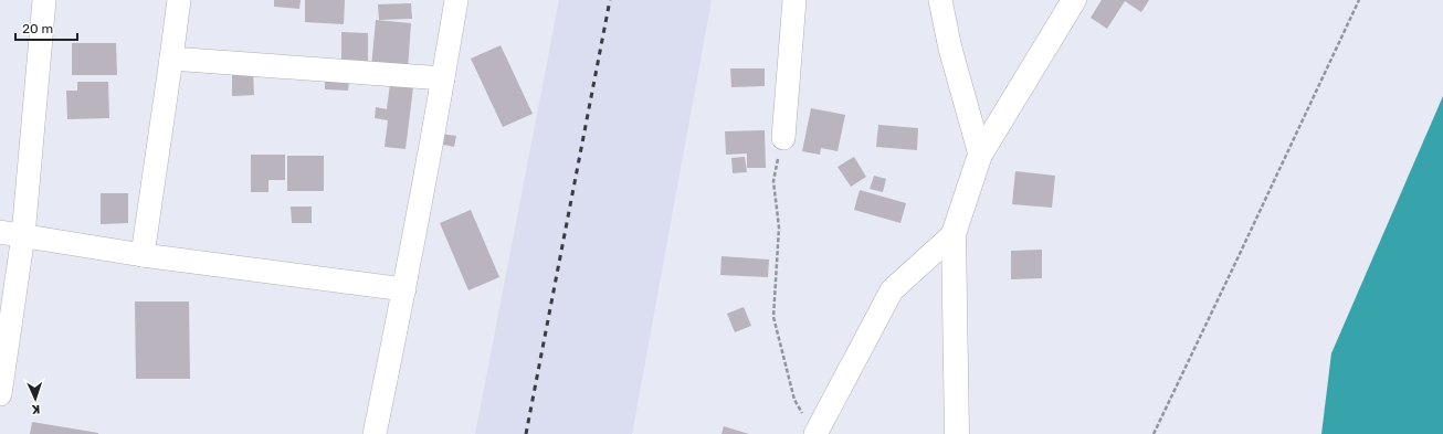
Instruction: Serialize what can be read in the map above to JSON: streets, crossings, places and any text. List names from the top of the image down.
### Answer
{
  "scale_bar": "20 m",
  "north": "bottom"
}
